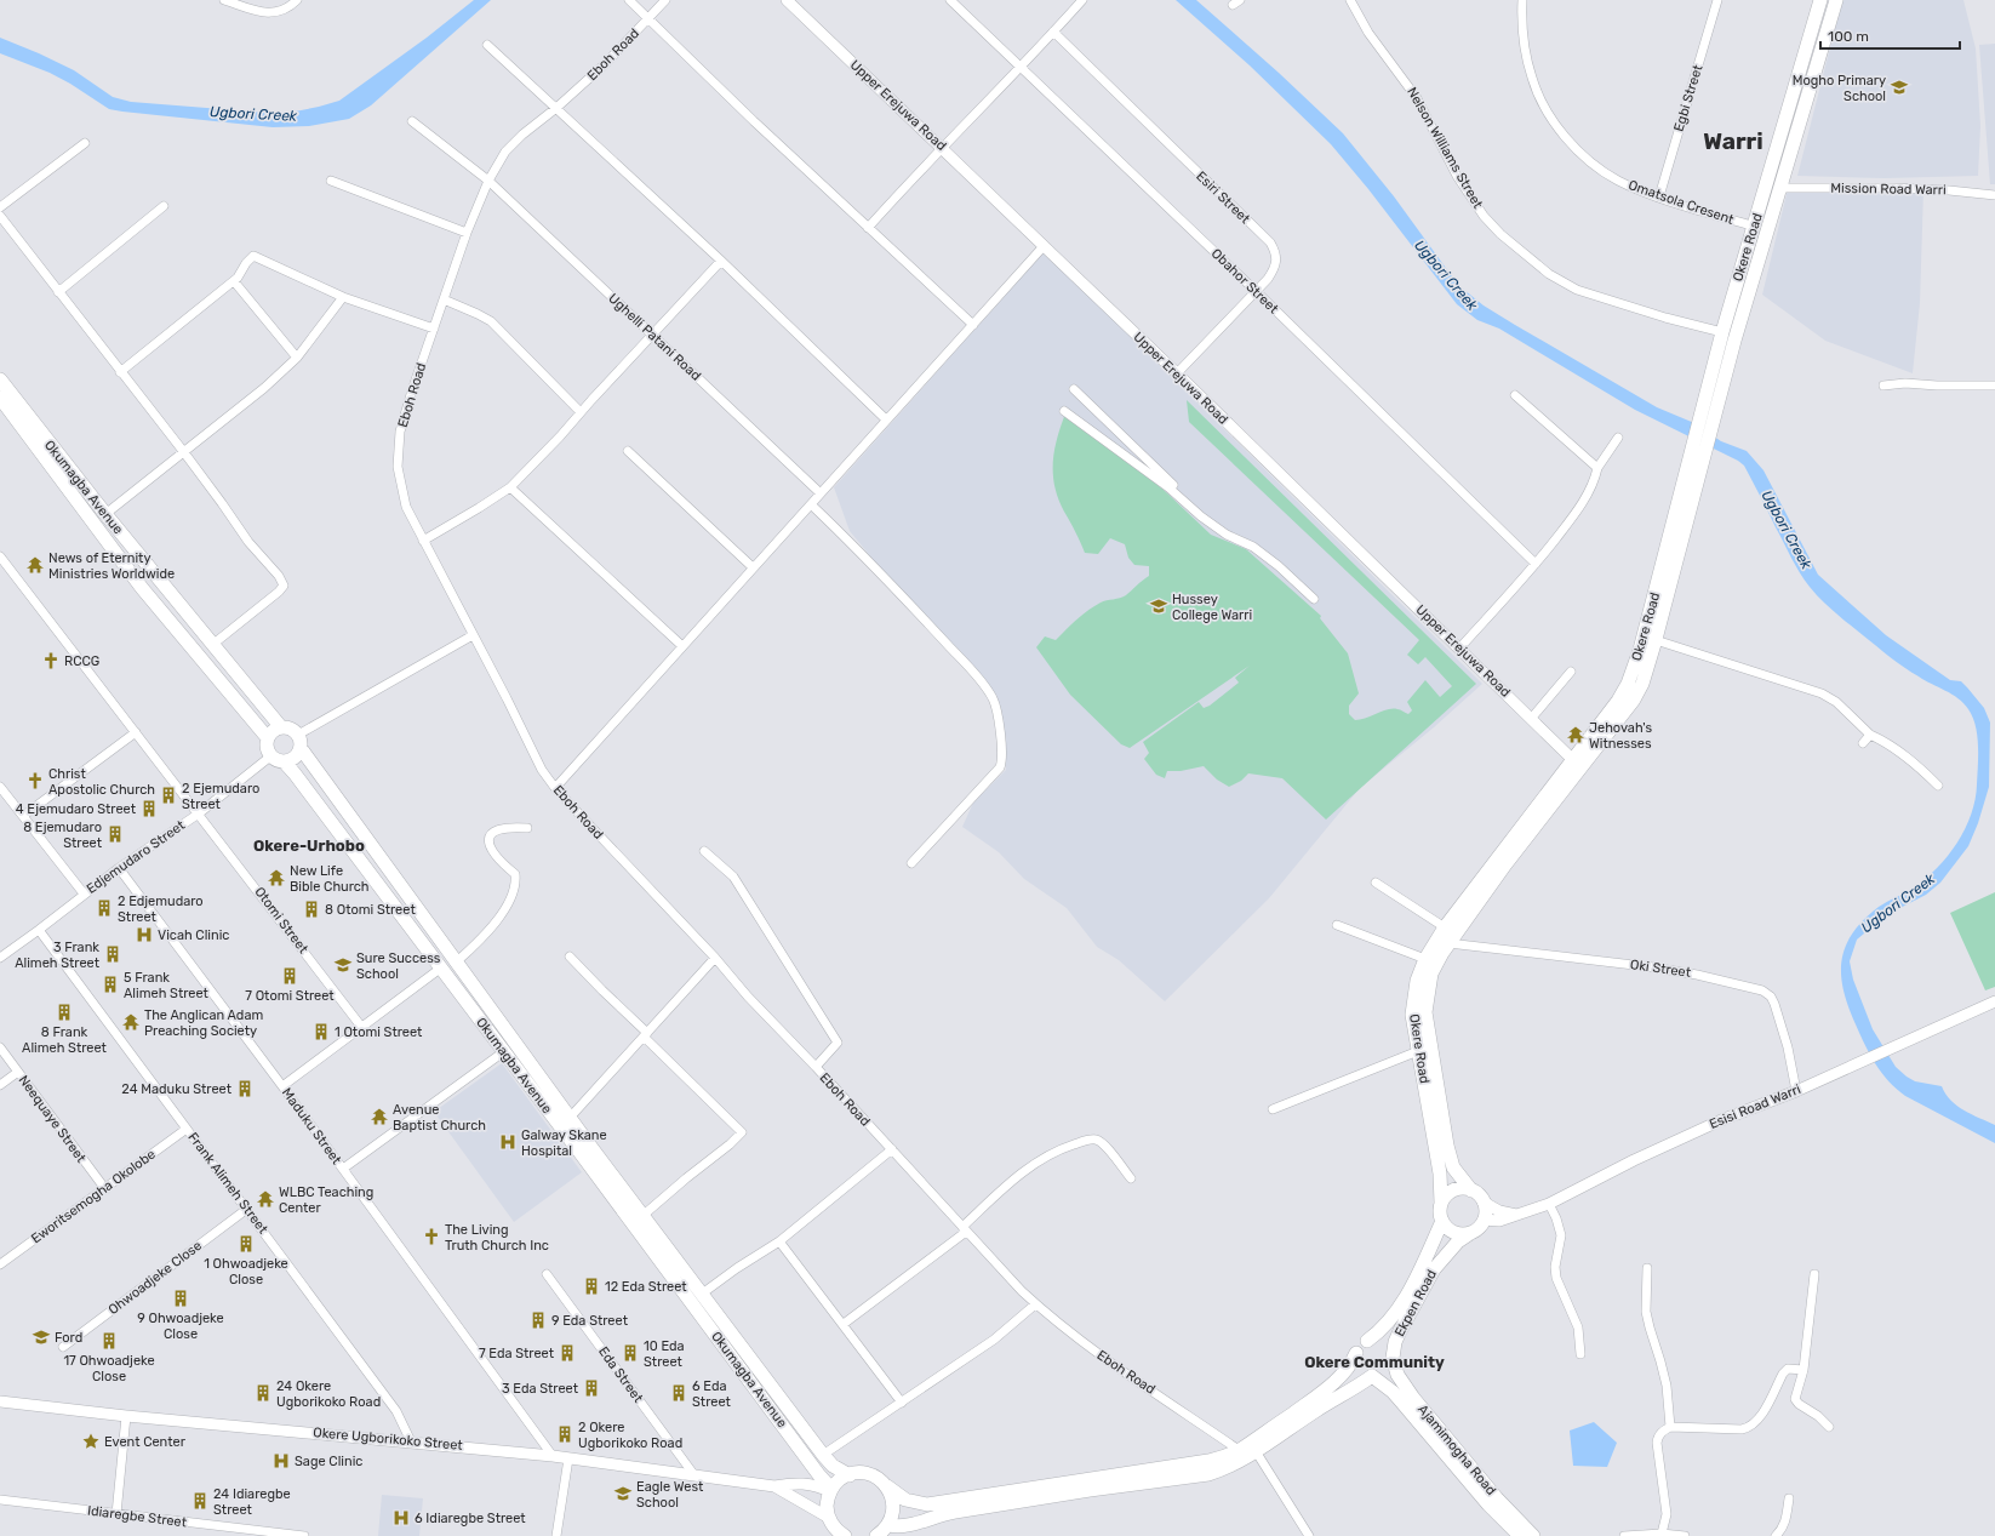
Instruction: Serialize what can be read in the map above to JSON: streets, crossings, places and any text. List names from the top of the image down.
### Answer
{
  "streets": {
    "main road": [
      "Okere Road",
      "Okumagba Avenue",
      "Ekpen Road",
      "Ajamimogha Road"
    ],
    "street": [
      "Eboh Road",
      "Egbi Street",
      "Upper Erejuwa Road",
      "Nelson Williams Street",
      "Mission Road Warri",
      "Esiri Street",
      "Omatsola Cresent",
      "Obahor Street",
      "Ughelli Patani Road",
      "Edjemudaro Street",
      "Otomi Street",
      "Oki Street",
      "Esisi Road Warri",
      "Neequaye Street",
      "Maduku Street",
      "Frank Alimeh Street",
      "Eworitsemogha Okolobe",
      "Ohwoadjeke Close",
      "Eda Street",
      "Okere Ugborikoko Street",
      "Idiaregbe Street"
    ]
  },
  "crossings": [
    ["Eboh Road", "Ughelli Patani Road"],
    ["Egbi Street", "Omatsola Cresent"],
    ["Upper Erejuwa Road", "Esiri Street"],
    ["Upper Erejuwa Road", "Okere Road"],
    ["Nelson Williams Street", "Okere Road"],
    ["Mission Road Warri", "Okere Road"],
    ["Esiri Street", "Obahor Street"],
    ["Omatsola Cresent", "Okere Road"],
    ["Okere Road", "Oki Street"],
    ["Okere Road", "Esisi Road Warri"],
    ["Okere Road", "Ekpen Road"],
    ["Okumagba Avenue", "Edjemudaro Street"],
    ["Edjemudaro Street", "Otomi Street"],
    ["Edjemudaro Street", "Maduku Street"],
    ["Edjemudaro Street", "Frank Alimeh Street"],
    ["Oki Street", "Esisi Road Warri"],
    ["Esisi Road Warri", "Ekpen Road"],
    ["Neequaye Street", "Eworitsemogha Okolobe"],
    ["Maduku Street", "Okere Ugborikoko Street"],
    ["Frank Alimeh Street", "Eworitsemogha Okolobe"],
    ["Frank Alimeh Street", "Ohwoadjeke Close"],
    ["Frank Alimeh Street", "Okere Ugborikoko Street"],
    ["Ekpen Road", "Ajamimogha Road"],
    ["Eda Street", "Okere Ugborikoko Street"]
  ],
  "districts": ["Warri", "Okere-Urhobo", "Okere Community"],
  "water": ["Ugbori Creek"],
  "places": {
    "school or university": [
      "Mogho Primary School",
      "Hussey College Warri",
      "Sure Success School",
      "Ford",
      "Eagle West School"
    ],
    "temple": [
      "News of Eternity Ministries Worldwide",
      "Jehovah's Witnesses",
      "New Life Bible Church",
      "The Anglican Adam Preaching Society",
      "Avenue Baptist Church",
      "WLBC Teaching Center"
    ],
    "church": ["RCCG", "Christ Apostolic Church", "The Living Truth Church Inc"],
    "building": [
      "2 Ejemudaro Street",
      "4 Ejemudaro Street",
      "8 Ejemudaro Street",
      "2 Edjemudaro Street",
      "8 Otomi Street",
      "3 Frank Alimeh Street",
      "7 Otomi Street",
      "5 Frank Alimeh Street",
      "8 Frank Alimeh Street",
      "1 Otomi Street",
      "24 Maduku Street",
      "1 Ohwoadjeke Close",
      "12 Eda Street",
      "9 Ohwoadjeke Close",
      "9 Eda Street",
      "17 Ohwoadjeke Close",
      "7 Eda Street",
      "10 Eda Street",
      "3 Eda Street",
      "24 Okere Ugborikoko Road",
      "6 Eda Street",
      "2 Okere Ugborikoko Road",
      "24 Idiaregbe Street"
    ],
    "hospital": [
      "Vicah Clinic",
      "Galway Skane Hospital",
      "Sage Clinic",
      "6 Idiaregbe Street"
    ],
    "place": ["Event Center"]
  },
  "scale_bar": "100 m"
}
